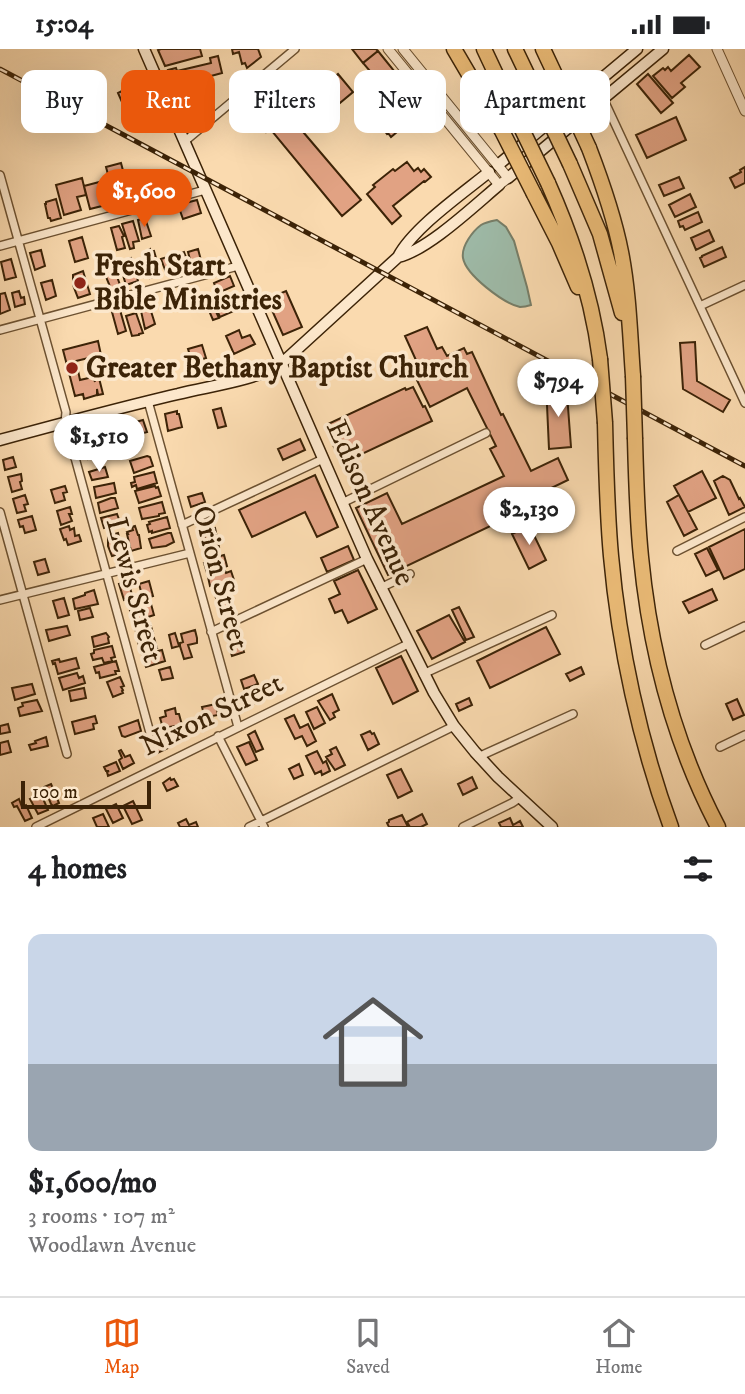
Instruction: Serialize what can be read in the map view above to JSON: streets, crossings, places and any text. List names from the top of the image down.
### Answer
{
  "streets": {
    "main road": ["Edison Avenue"],
    "street": ["Orion Street", "Lewis Street", "Nixon Street"]
  },
  "crossings": [
    ["Edison Avenue", "Nixon Street"],
    ["Orion Street", "Nixon Street"]
  ],
  "places": ["Fresh Start Bible Ministries", "Greater Bethany Baptist Church"],
  "scale_bar": "100 m",
  "page": {
    "status": "15:04",
    "chip": [
      "Buy",
      "Rent",
      "Filters",
      "New",
      "Apartment"
    ],
    "price": [
      "$1,600",
      "$794",
      "$1,510",
      "$2,130"
    ],
    "scale": "100 m",
    "heading": "4 homes",
    "list": [
      {
        "name": "$1,600/mo",
        "note": "3 rooms · 107 m² · Woodlawn Avenue"
      }
    ],
    "tabs": ["Map", "Saved", "Home"]
  }
}
